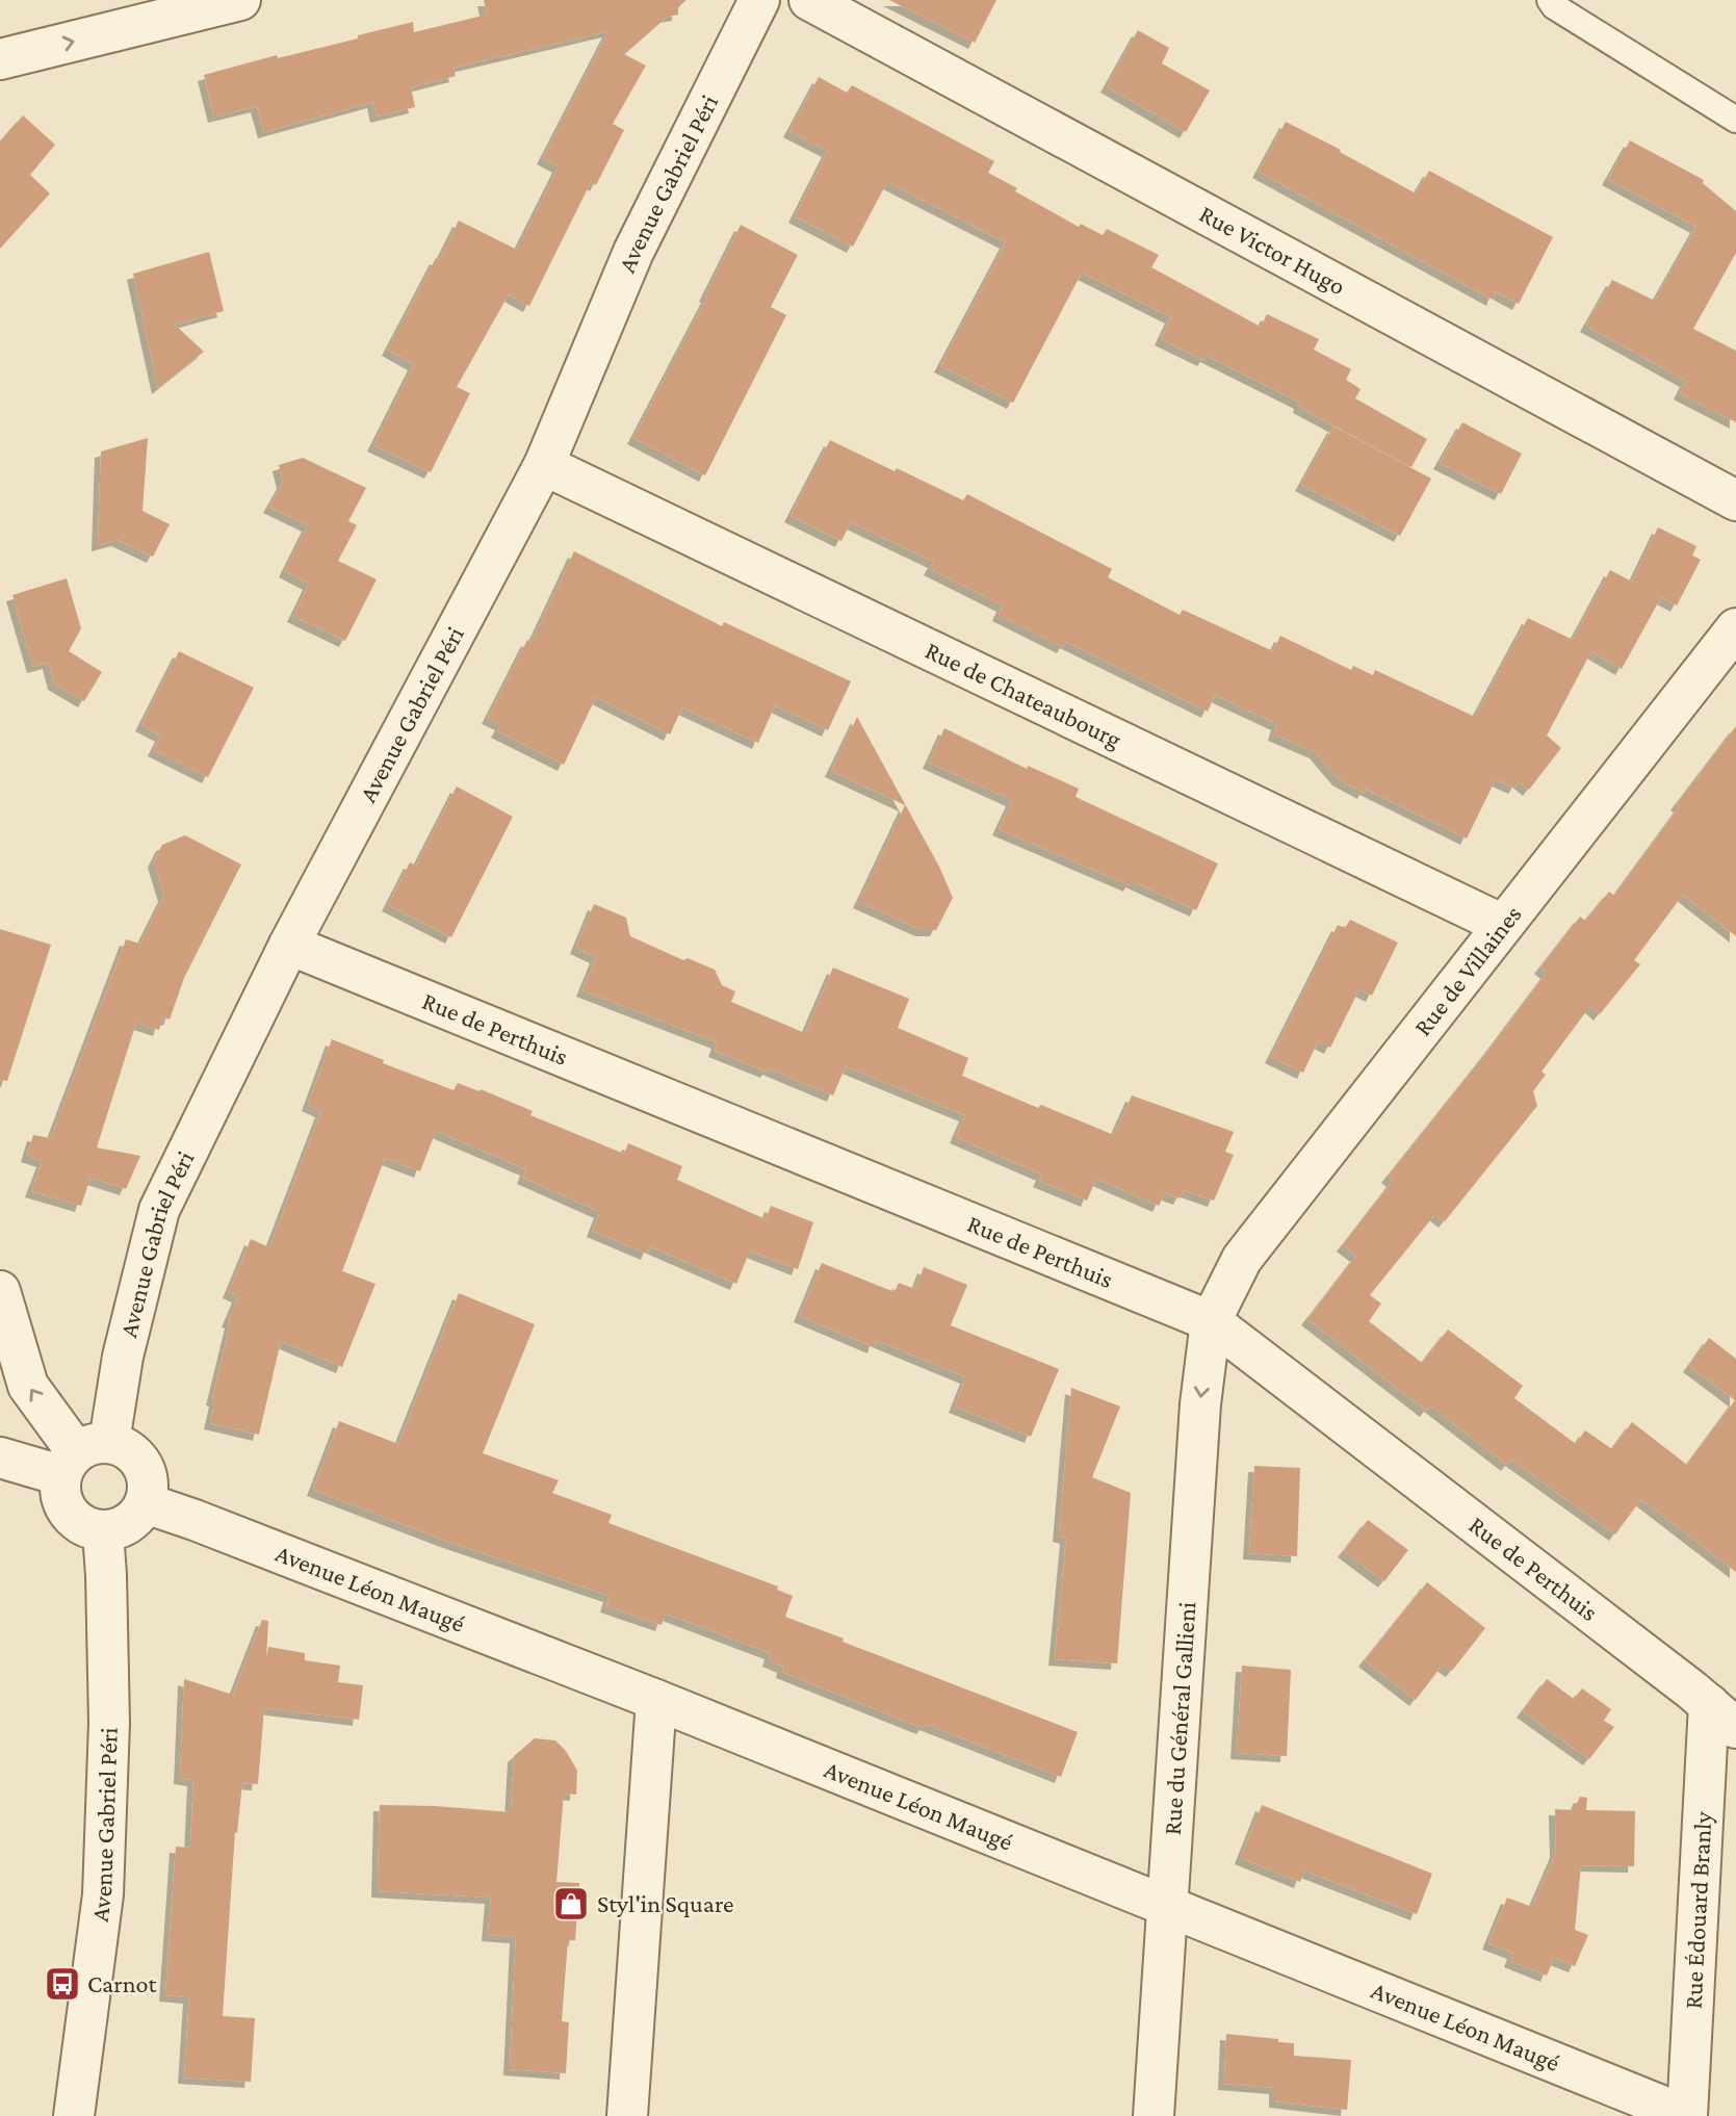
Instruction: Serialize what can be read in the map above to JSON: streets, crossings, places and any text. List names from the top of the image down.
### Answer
{
  "streets": {
    "street": [
      "Avenue Gabriel Péri",
      "Rue Victor Hugo",
      "Rue de Chateaubourg",
      "Rue de Villaines",
      "Rue de Perthuis",
      "Avenue Léon Maugé",
      "Rue du Général Gallieni",
      "Rue Édouard Branly"
    ]
  },
  "crossings": [
    ["Avenue Gabriel Péri", "Rue de Chateaubourg"],
    ["Avenue Gabriel Péri", "Rue de Perthuis"],
    ["Avenue Gabriel Péri", "Avenue Léon Maugé"],
    ["Rue de Chateaubourg", "Rue de Villaines"],
    ["Rue de Villaines", "Rue de Perthuis"],
    ["Rue de Villaines", "Rue du Général Gallieni"],
    ["Rue de Perthuis", "Rue du Général Gallieni"],
    ["Rue de Perthuis", "Rue Édouard Branly"],
    ["Avenue Léon Maugé", "Rue du Général Gallieni"],
    ["Avenue Léon Maugé", "Rue Édouard Branly"]
  ],
  "one_way": ["Rue du Général Gallieni"],
  "places": {
    "shop": ["Styl'in Square"],
    "bus stop": ["Carnot"]
  }
}
